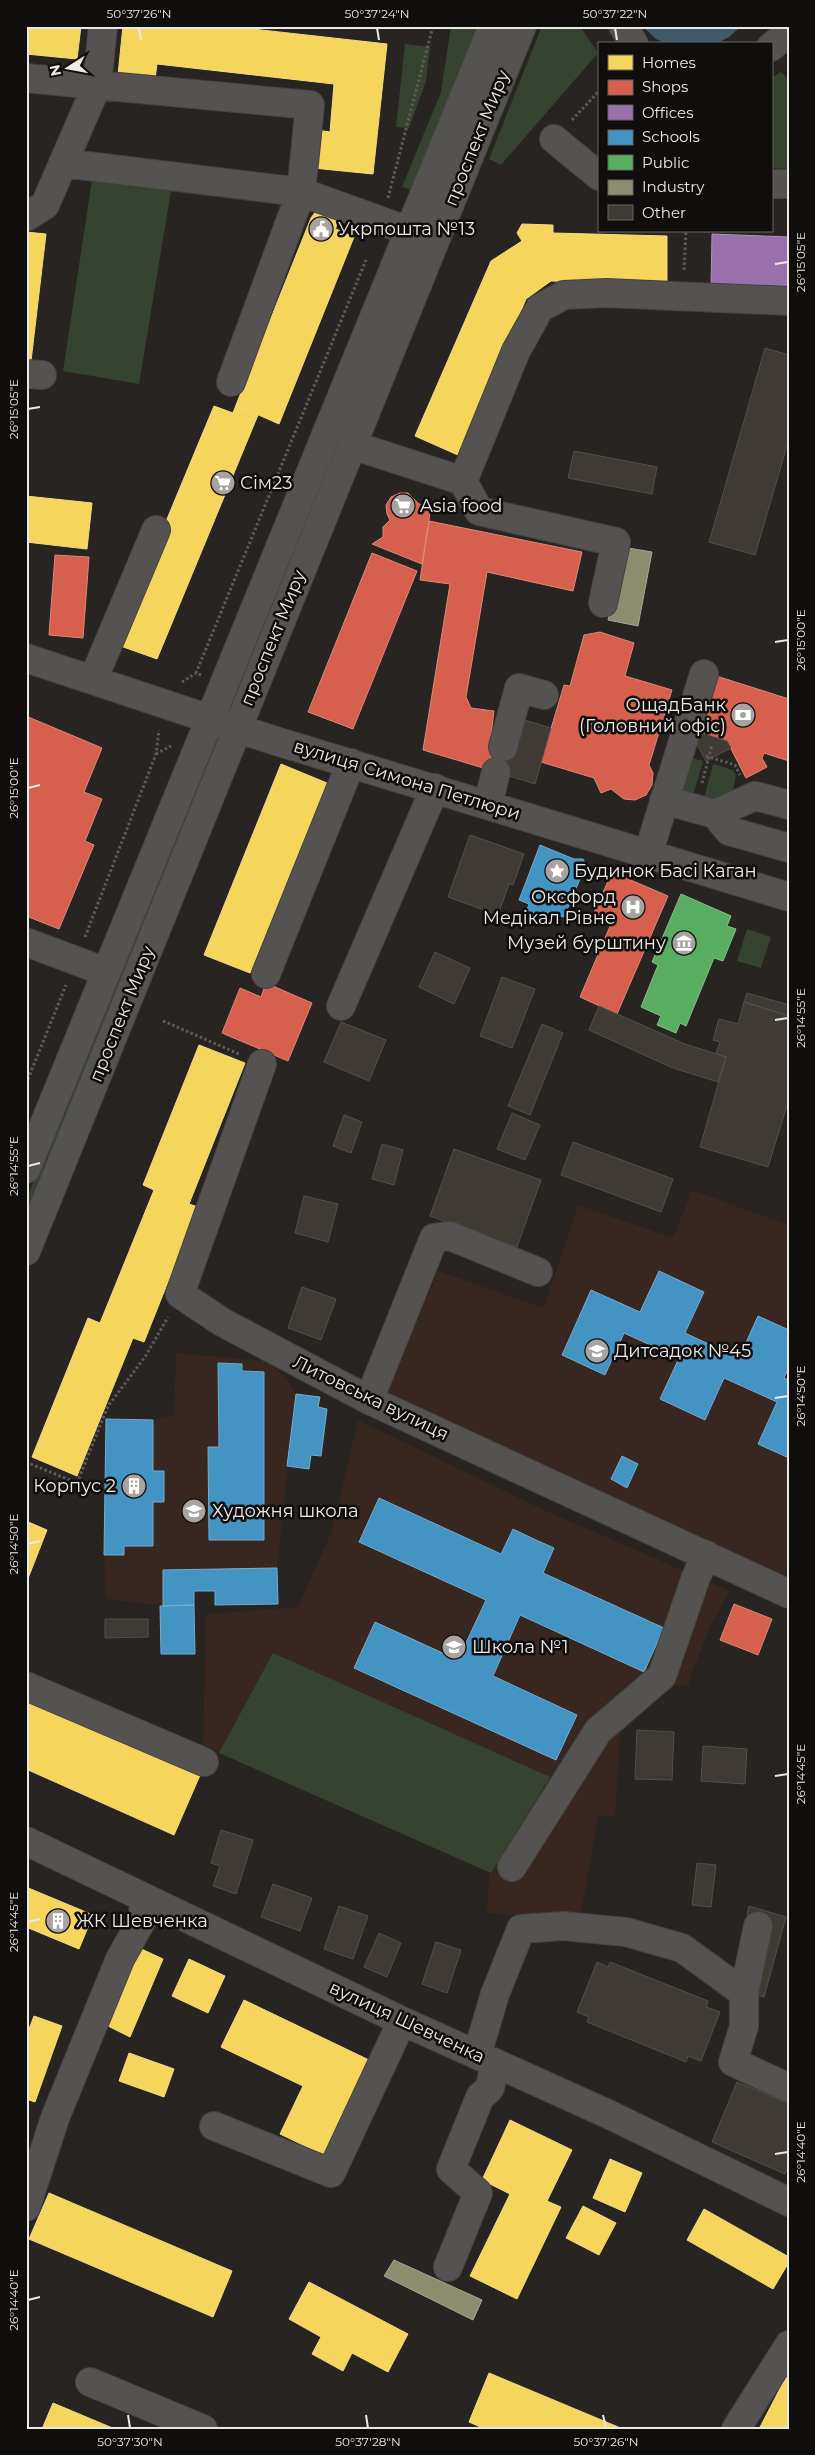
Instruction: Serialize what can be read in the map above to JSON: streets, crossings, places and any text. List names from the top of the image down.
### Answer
{
  "streets": {
    "street": [
      "проспект Миру",
      "вулиця Симона Петлюри",
      "Литовська вулиця",
      "вулиця Шевченка"
    ]
  },
  "crossings": [
    ["проспект Миру", "вулиця Симона Петлюри"]
  ],
  "places": {
    "public building": ["Укрпошта №13"],
    "supermarket": ["Сім23", "Asia food"],
    "bank": ["ОщадБанк (Головний офіс)"],
    "place": ["Будинок Басі Каган"],
    "hospital": ["Оксфорд Медікал Рівне"],
    "museum": ["Музей бурштину"],
    "school or university": ["Дитсадок №45", "Художня школа", "Школа №1"],
    "building": ["Корпус 2", "ЖК Шевченка"]
  },
  "legend": [
    "Homes",
    "Shops",
    "Offices",
    "Schools",
    "Public",
    "Industry",
    "Other"
  ],
  "north": "left",
  "coordinates": [
    "50°37'26\"N",
    "50°37'24\"N",
    "50°37'22\"N",
    "26°15'05\"E",
    "26°15'00\"E",
    "26°14'55\"E",
    "26°14'50\"E",
    "26°14'45\"E",
    "26°14'40\"E",
    "50°37'30\"N",
    "50°37'28\"N"
  ]
}
